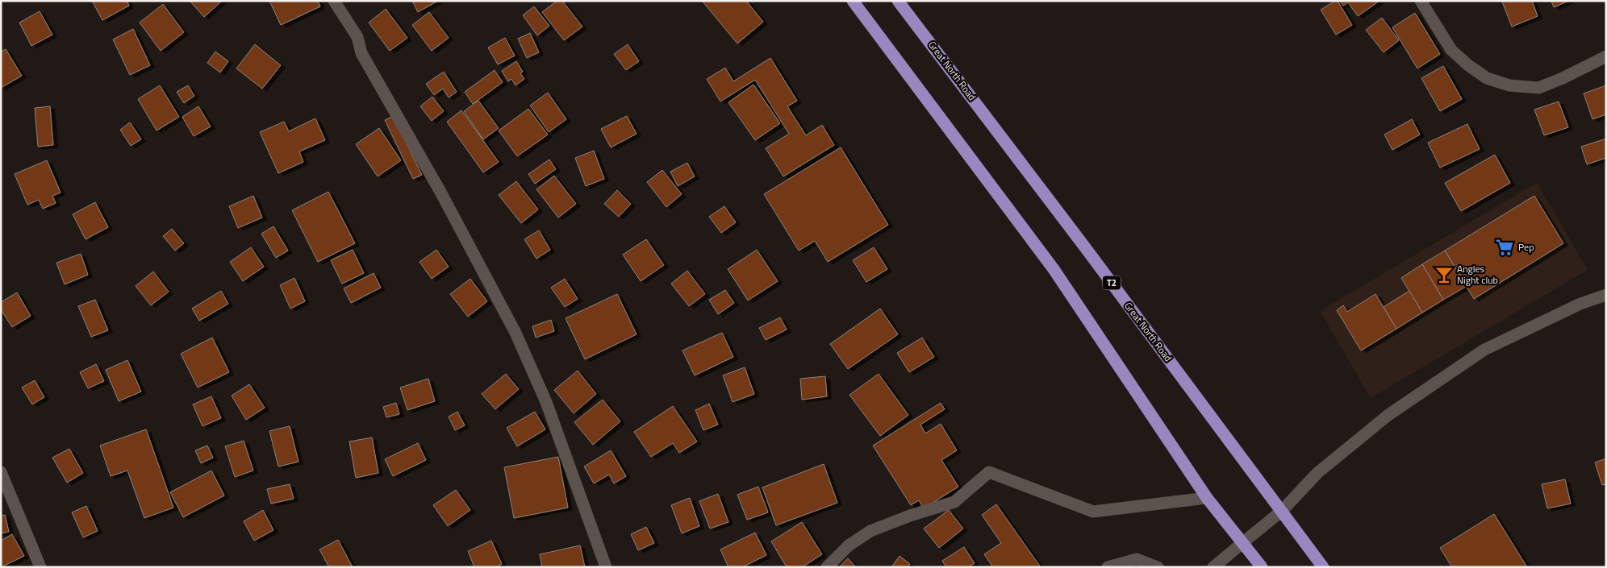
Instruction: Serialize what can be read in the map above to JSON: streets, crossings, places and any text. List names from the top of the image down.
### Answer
{
  "streets": {
    "highway": ["Great North Road", "T2"]
  },
  "places": {
    "supermarket": ["Pep"],
    "bar": ["Angles Night club"]
  }
}
